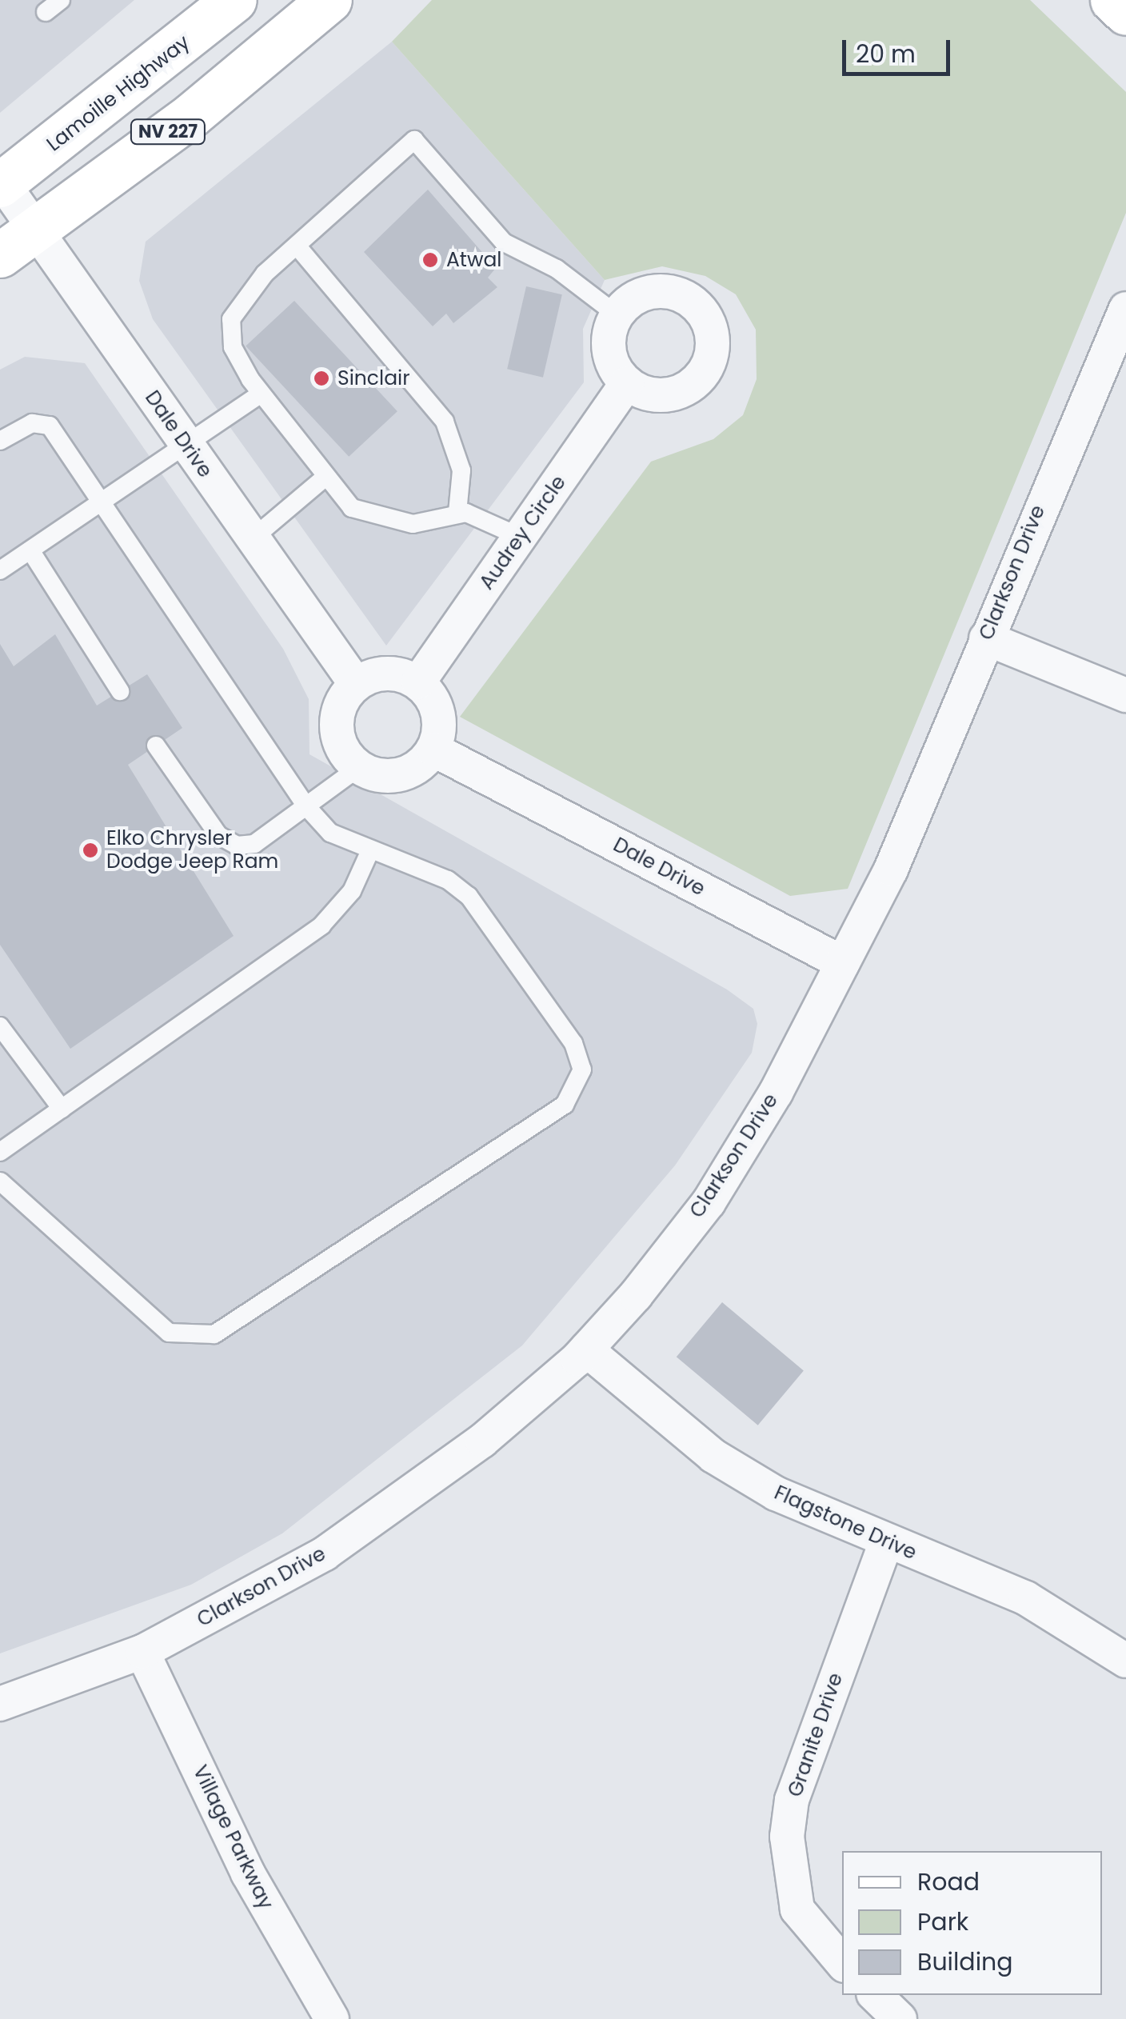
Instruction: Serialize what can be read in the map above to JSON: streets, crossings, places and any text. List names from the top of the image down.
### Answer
{
  "streets": {
    "main road": ["Lamoille Highway", "NV 227"],
    "street": [
      "Dale Drive",
      "Audrey Circle",
      "Clarkson Drive",
      "Flagstone Drive",
      "Granite Drive",
      "Village Parkway"
    ]
  },
  "crossings": [
    ["Lamoille Highway", "Dale Drive"],
    ["NV 227", "Dale Drive"],
    ["Dale Drive", "Audrey Circle"],
    ["Dale Drive", "Clarkson Drive"],
    ["Clarkson Drive", "Flagstone Drive"],
    ["Clarkson Drive", "Village Parkway"],
    ["Flagstone Drive", "Granite Drive"]
  ],
  "places": ["Atwal", "Sinclair", "Elko Chrysler Dodge Jeep Ram"],
  "legend": ["Road", "Park", "Building"],
  "scale_bar": "20 m"
}
